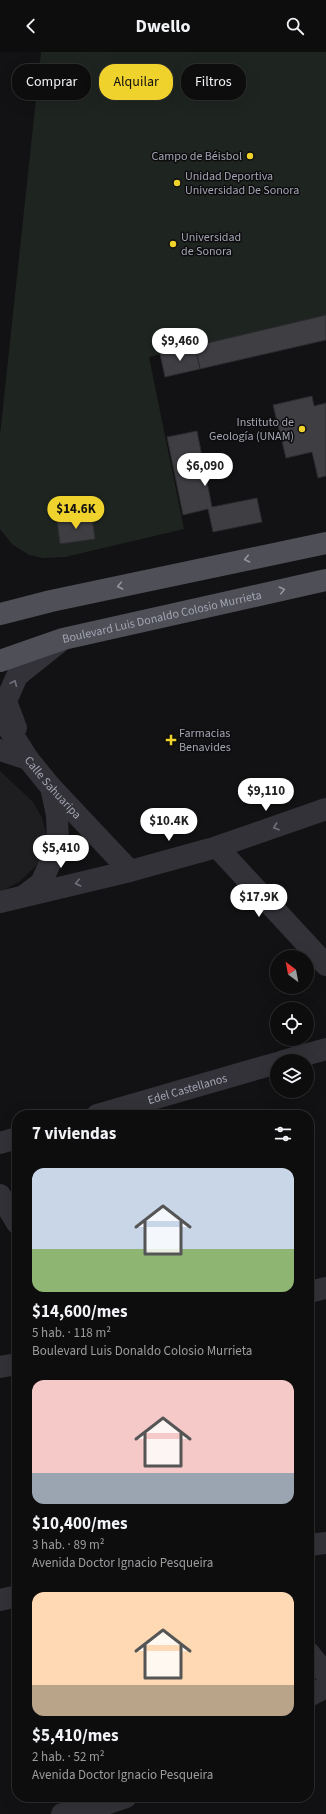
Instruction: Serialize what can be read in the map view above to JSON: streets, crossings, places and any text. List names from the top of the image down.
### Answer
{
  "streets": {
    "main road": ["Boulevard Luis Donaldo Colosio Murrieta"],
    "street": ["Calle Sahuaripa", "Edel Castellanos"]
  },
  "places": {
    "other": [
      "Campo de Béisbol",
      "Unidad Deportiva Universidad De Sonora",
      "Universidad de Sonora",
      "Instituto de Geología (UNAM)"
    ],
    "health": ["Farmacias Benavides"]
  },
  "north": "top left",
  "page": {
    "header": "Dwello",
    "chip": ["Comprar", "Alquilar", "Filtros"],
    "price": [
      "$9,460",
      "$6,090",
      "$14.6K",
      "$9,110",
      "$10.4K",
      "$5,410",
      "$17.9K"
    ],
    "heading": "7 viviendas",
    "list": [
      {
        "name": "$14,600/mes",
        "note": "5 hab. · 118 m² · Boulevard Luis Donaldo Colosio Murrieta"
      },
      {
        "name": "$10,400/mes",
        "note": "3 hab. · 89 m² · Avenida Doctor Ignacio Pesqueira"
      },
      {
        "name": "$5,410/mes",
        "note": "2 hab. · 52 m² · Avenida Doctor Ignacio Pesqueira"
      }
    ]
  }
}
